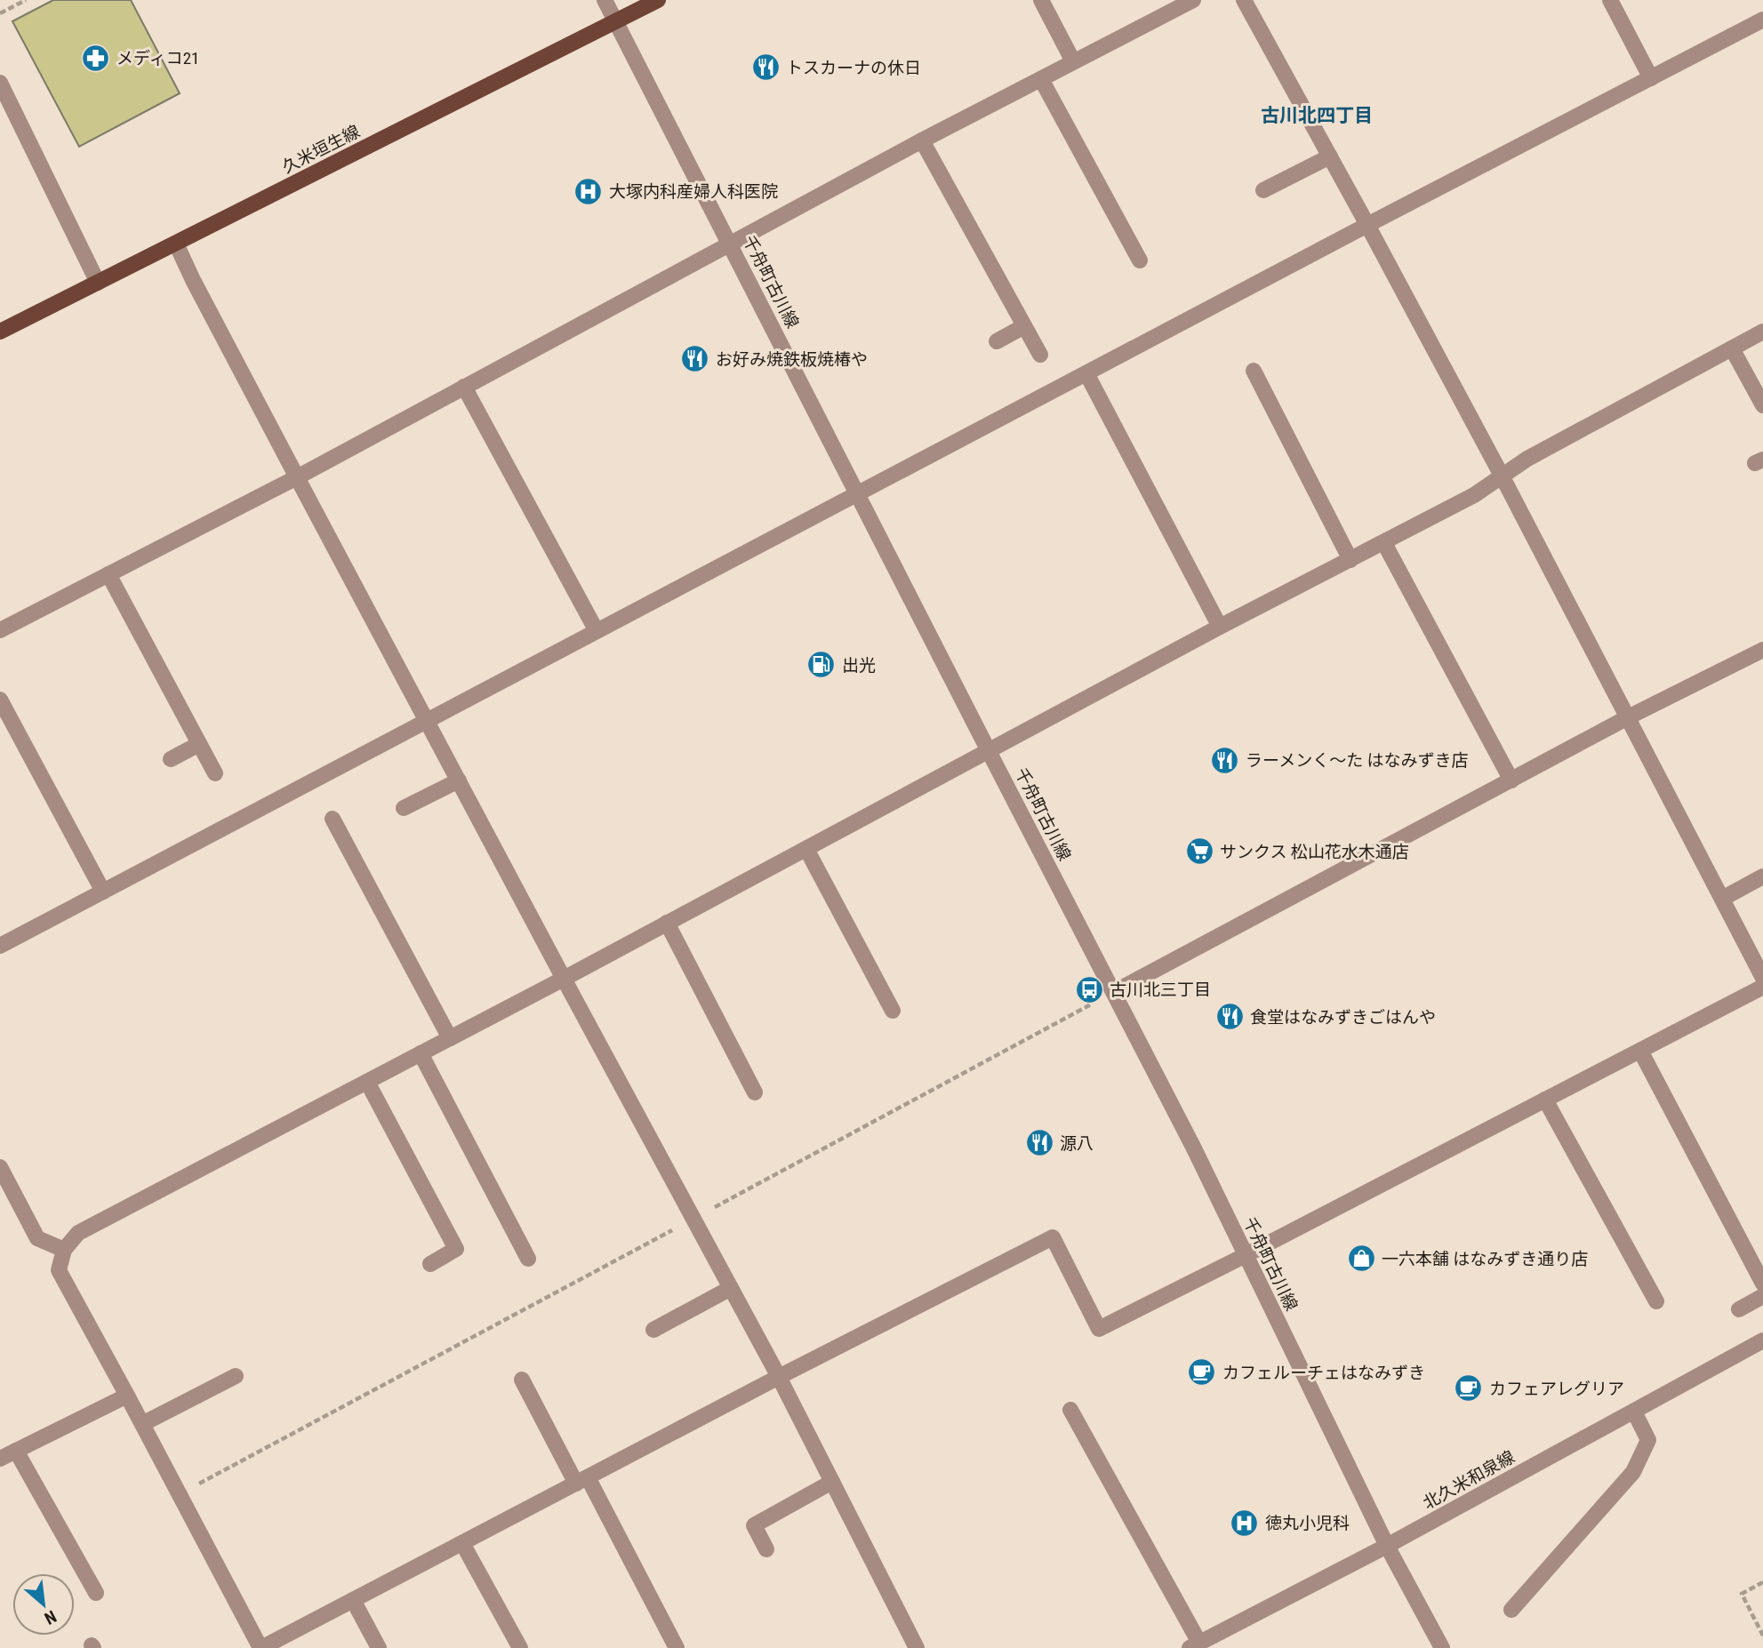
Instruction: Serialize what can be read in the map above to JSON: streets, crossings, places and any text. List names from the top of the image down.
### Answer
{
  "streets": {
    "main road": ["久米垣生線"],
    "street": ["千舟町古川線", "北久米和泉線"]
  },
  "crossings": [
    ["久米垣生線", "千舟町古川線"],
    ["千舟町古川線", "北久米和泉線"]
  ],
  "districts": ["古川北四丁目"],
  "places": {
    "pharmacy": ["メディコ21"],
    "restaurant": [
      "トスカーナの休日",
      "お好み焼鉄板焼椿や",
      "ラーメンく～た はなみずき店",
      "食堂はなみずきごはんや",
      "源八"
    ],
    "hospital": ["大塚内科産婦人科医院", "徳丸小児科"],
    "fuel station": ["出光"],
    "supermarket": ["サンクス 松山花水木通店"],
    "bus stop": ["古川北三丁目"],
    "shop": ["一六本舗 はなみずき通り店"],
    "cafe": ["カフェルーチェはなみずき", "カフェアレグリア"]
  },
  "north": "bottom right"
}
